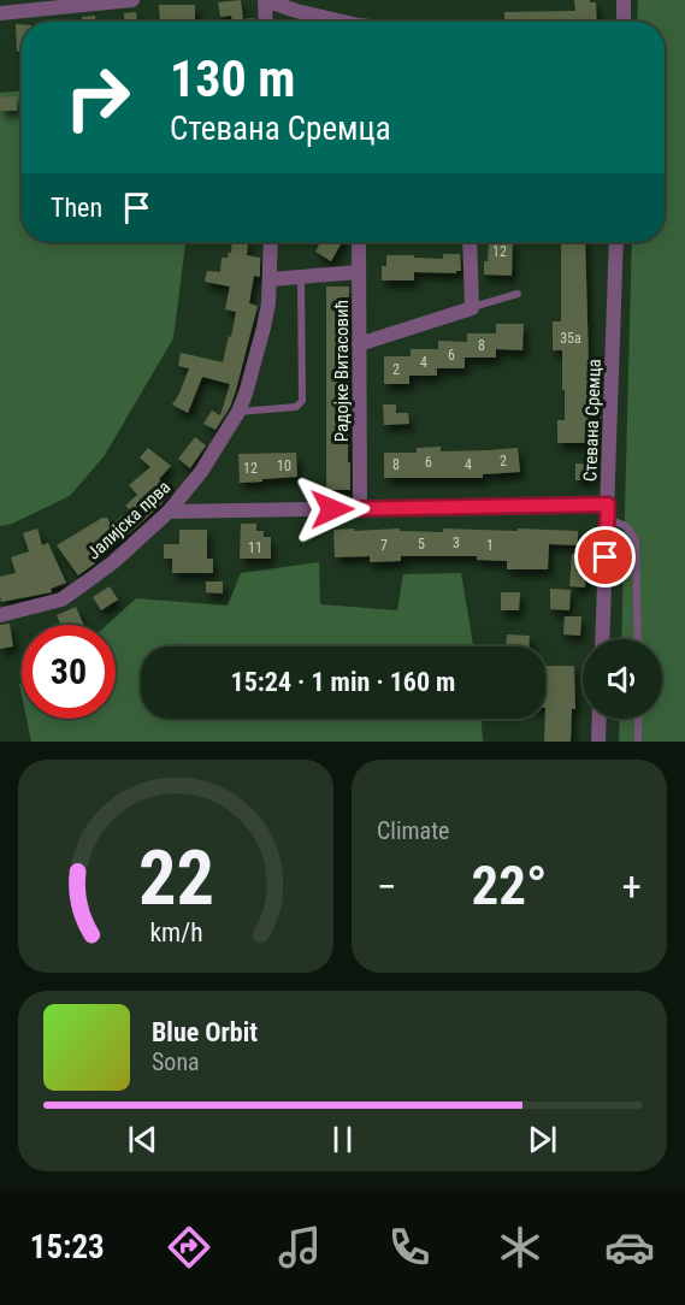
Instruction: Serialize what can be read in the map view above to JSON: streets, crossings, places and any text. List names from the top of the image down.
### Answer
{
  "streets": {
    "street": ["Радојке Витасовић", "Стевана Сремца", "Јалијска прва"]
  },
  "house_numbers": [
    "12",
    "35a",
    "8",
    "6",
    "4",
    "2",
    "2",
    "6",
    "8",
    "4",
    "10",
    "12",
    "3",
    "5",
    "7",
    "1",
    "11"
  ],
  "page": {
    "turn": ["130 m", "Стевана Сремца"],
    "then": "Then",
    "limit": "30",
    "trip": "15:24 · 1 min · 160 m",
    "tile": "Climate",
    "heat": ["−", "22°", "+"],
    "song": ["Blue Orbit", "Sona"],
    "tabs": "15:23",
    "gauge": ["22", "km/h"]
  }
}
